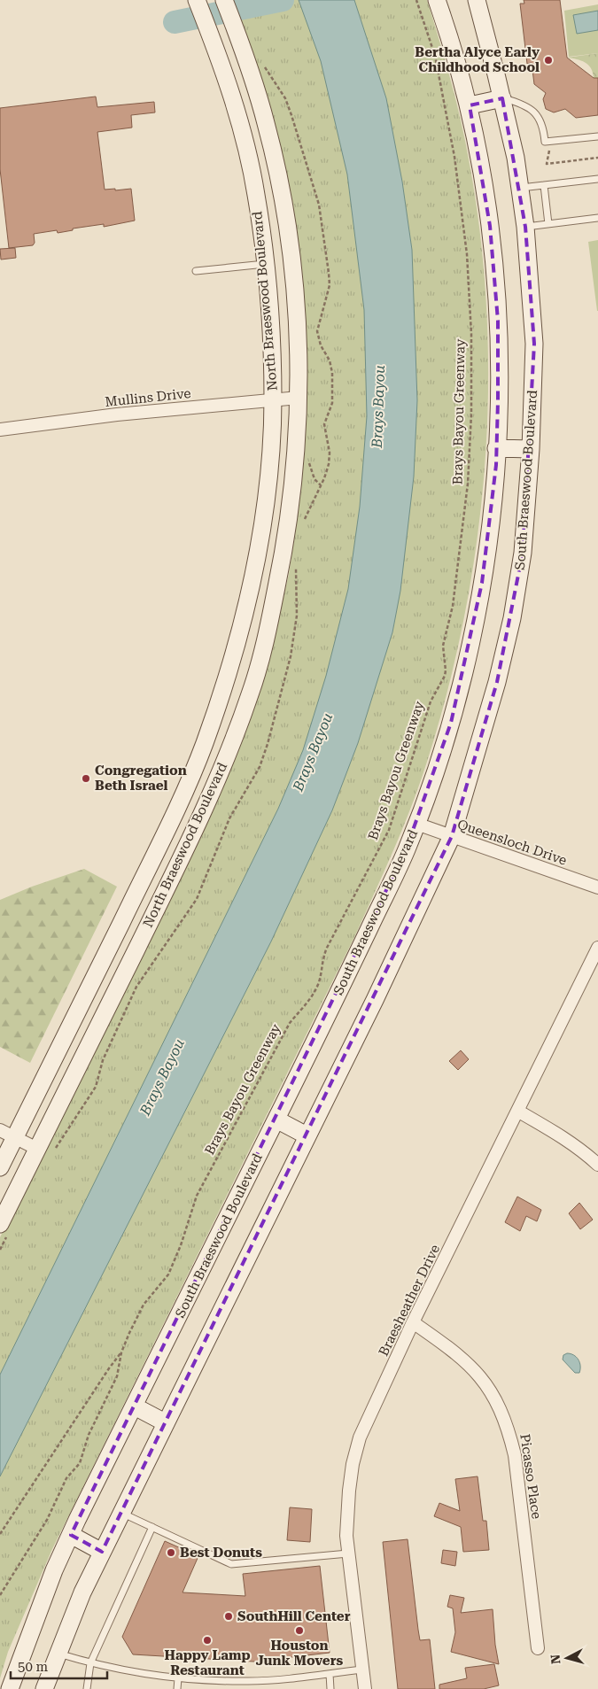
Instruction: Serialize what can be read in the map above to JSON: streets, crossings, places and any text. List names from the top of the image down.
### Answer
{
  "streets": {
    "main road": ["North Braeswood Boulevard", "South Braeswood Boulevard"],
    "street": [
      "Mullins Drive",
      "Queensloch Drive",
      "Braesheather Drive",
      "Picasso Place"
    ],
    "path": ["Brays Bayou Greenway"]
  },
  "crossings": [
    ["North Braeswood Boulevard", "Mullins Drive"],
    ["South Braeswood Boulevard", "Queensloch Drive"],
    ["Braesheather Drive", "Picasso Place"]
  ],
  "water": ["Brays Bayou"],
  "places": [
    "Bertha Alyce Early Childhood School",
    "Congregation Beth Israel",
    "Best Donuts",
    "SouthHill Center",
    "Houston Junk Movers",
    "Happy Lamp Restaurant"
  ],
  "scale_bar": "50 m",
  "north": "left"
}
